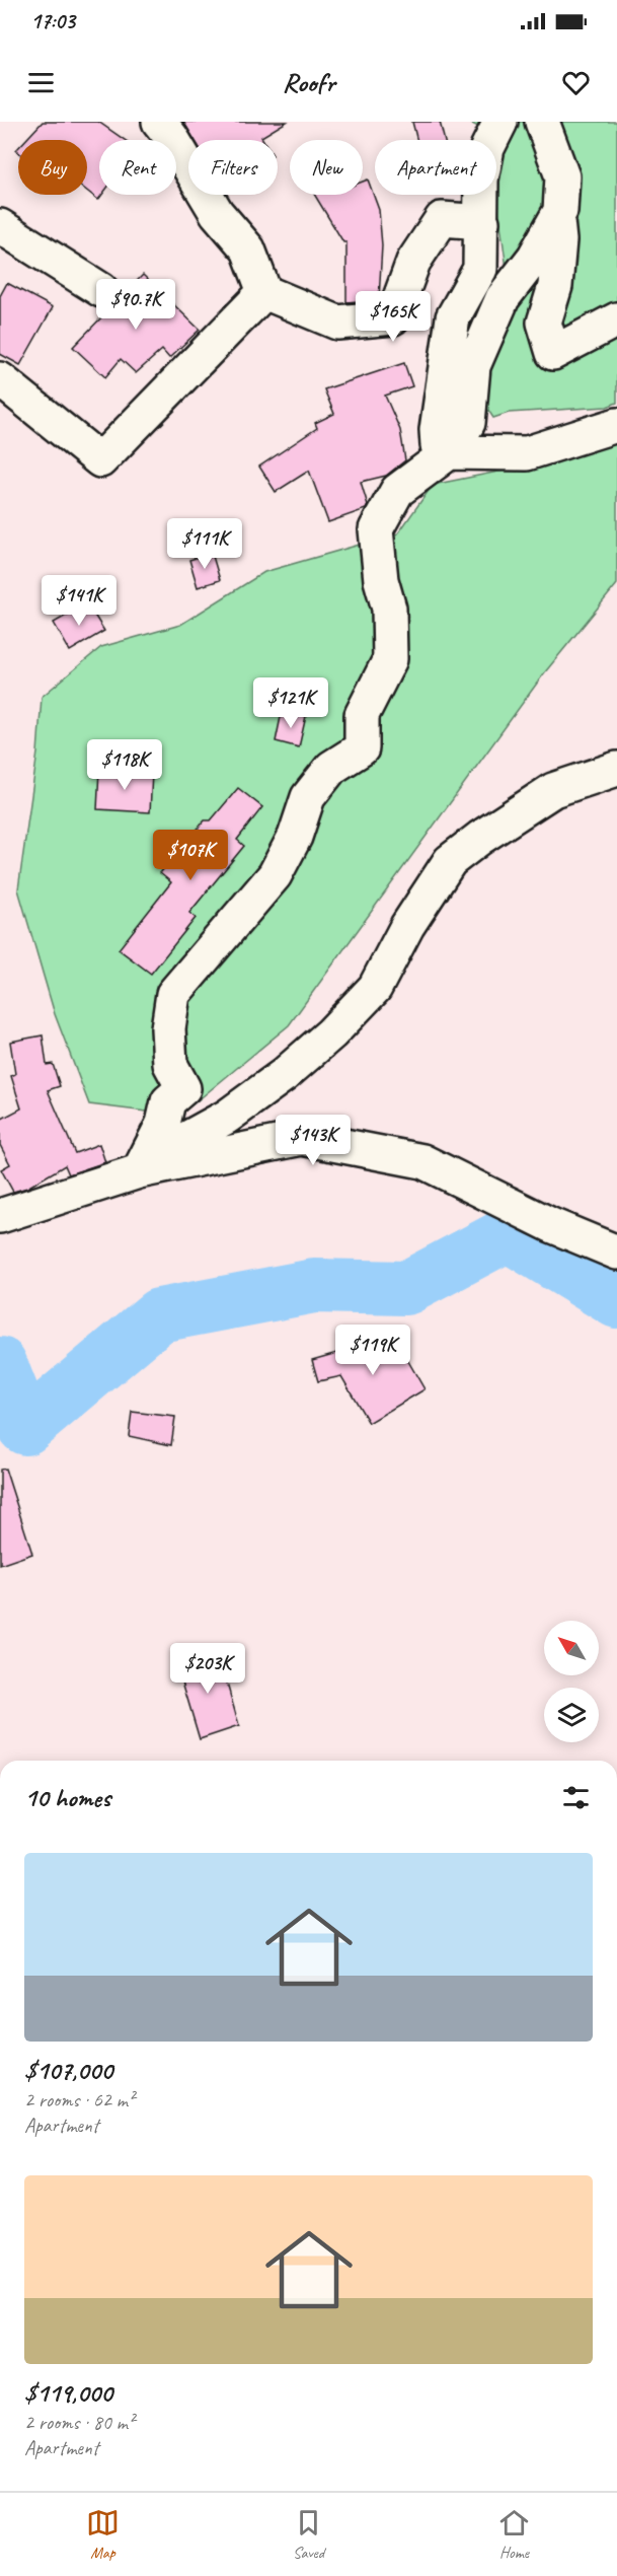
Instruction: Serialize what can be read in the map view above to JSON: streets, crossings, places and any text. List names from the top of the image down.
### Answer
{
  "north": "top left",
  "page": {
    "status": "17:03",
    "header": "Roofr",
    "chip": [
      "Buy",
      "Rent",
      "Filters",
      "New",
      "Apartment"
    ],
    "price": [
      "$90.7K",
      "$165K",
      "$111K",
      "$141K",
      "$121K",
      "$118K",
      "$107K",
      "$143K",
      "$119K",
      "$203K"
    ],
    "heading": "10 homes",
    "list": [
      {
        "name": "$107,000",
        "note": "2 rooms · 62 m² · Apartment"
      },
      {
        "name": "$119,000",
        "note": "2 rooms · 80 m² · Apartment"
      }
    ],
    "tabs": ["Map", "Saved", "Home"]
  }
}
